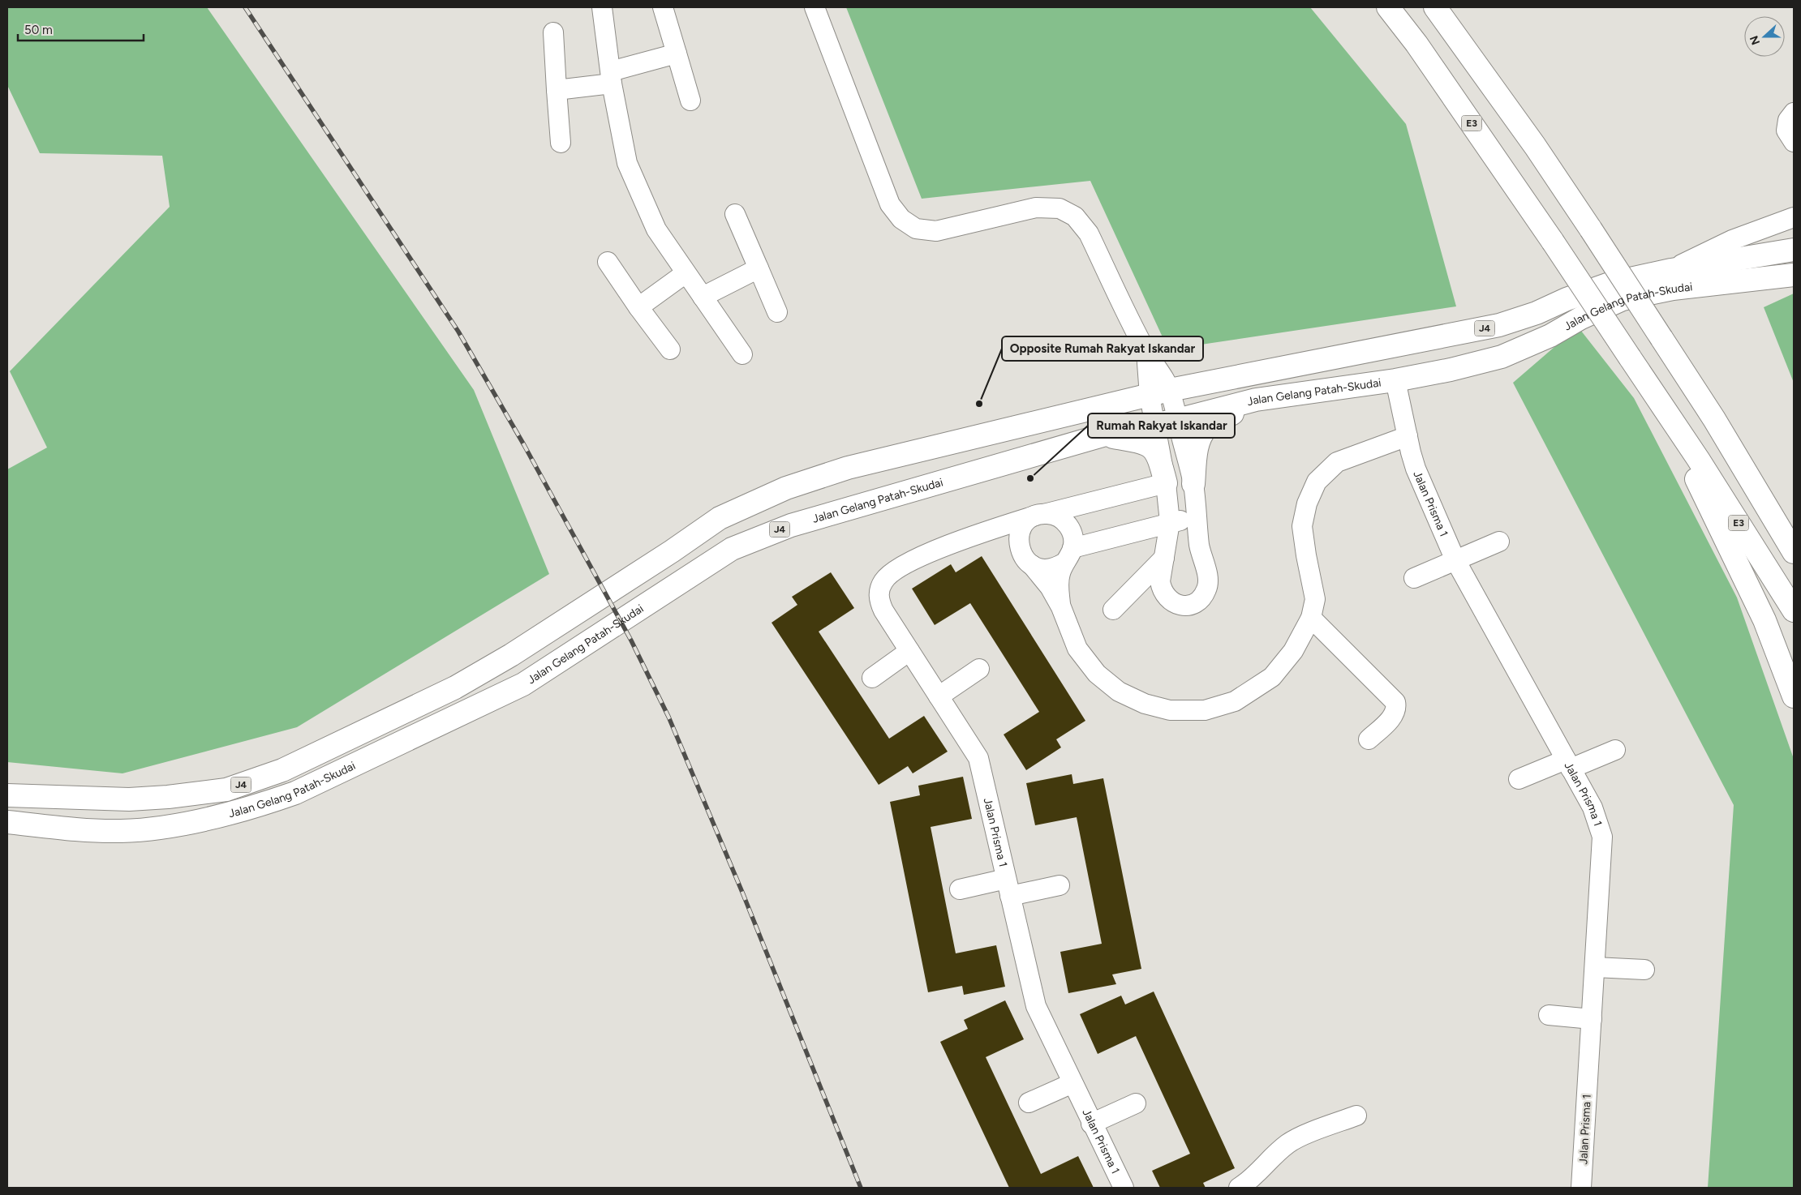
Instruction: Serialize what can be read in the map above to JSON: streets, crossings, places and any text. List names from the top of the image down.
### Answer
{
  "streets": {
    "main road": ["E3", "Jalan Gelang Patah-Skudai", "J4"],
    "street": ["Jalan Prisma 1"]
  },
  "crossings": [
    ["Jalan Gelang Patah-Skudai", "Jalan Prisma 1"]
  ],
  "places": ["Opposite Rumah Rakyat Iskandar", "Rumah Rakyat Iskandar"],
  "scale_bar": "50 m",
  "north": "left"
}
